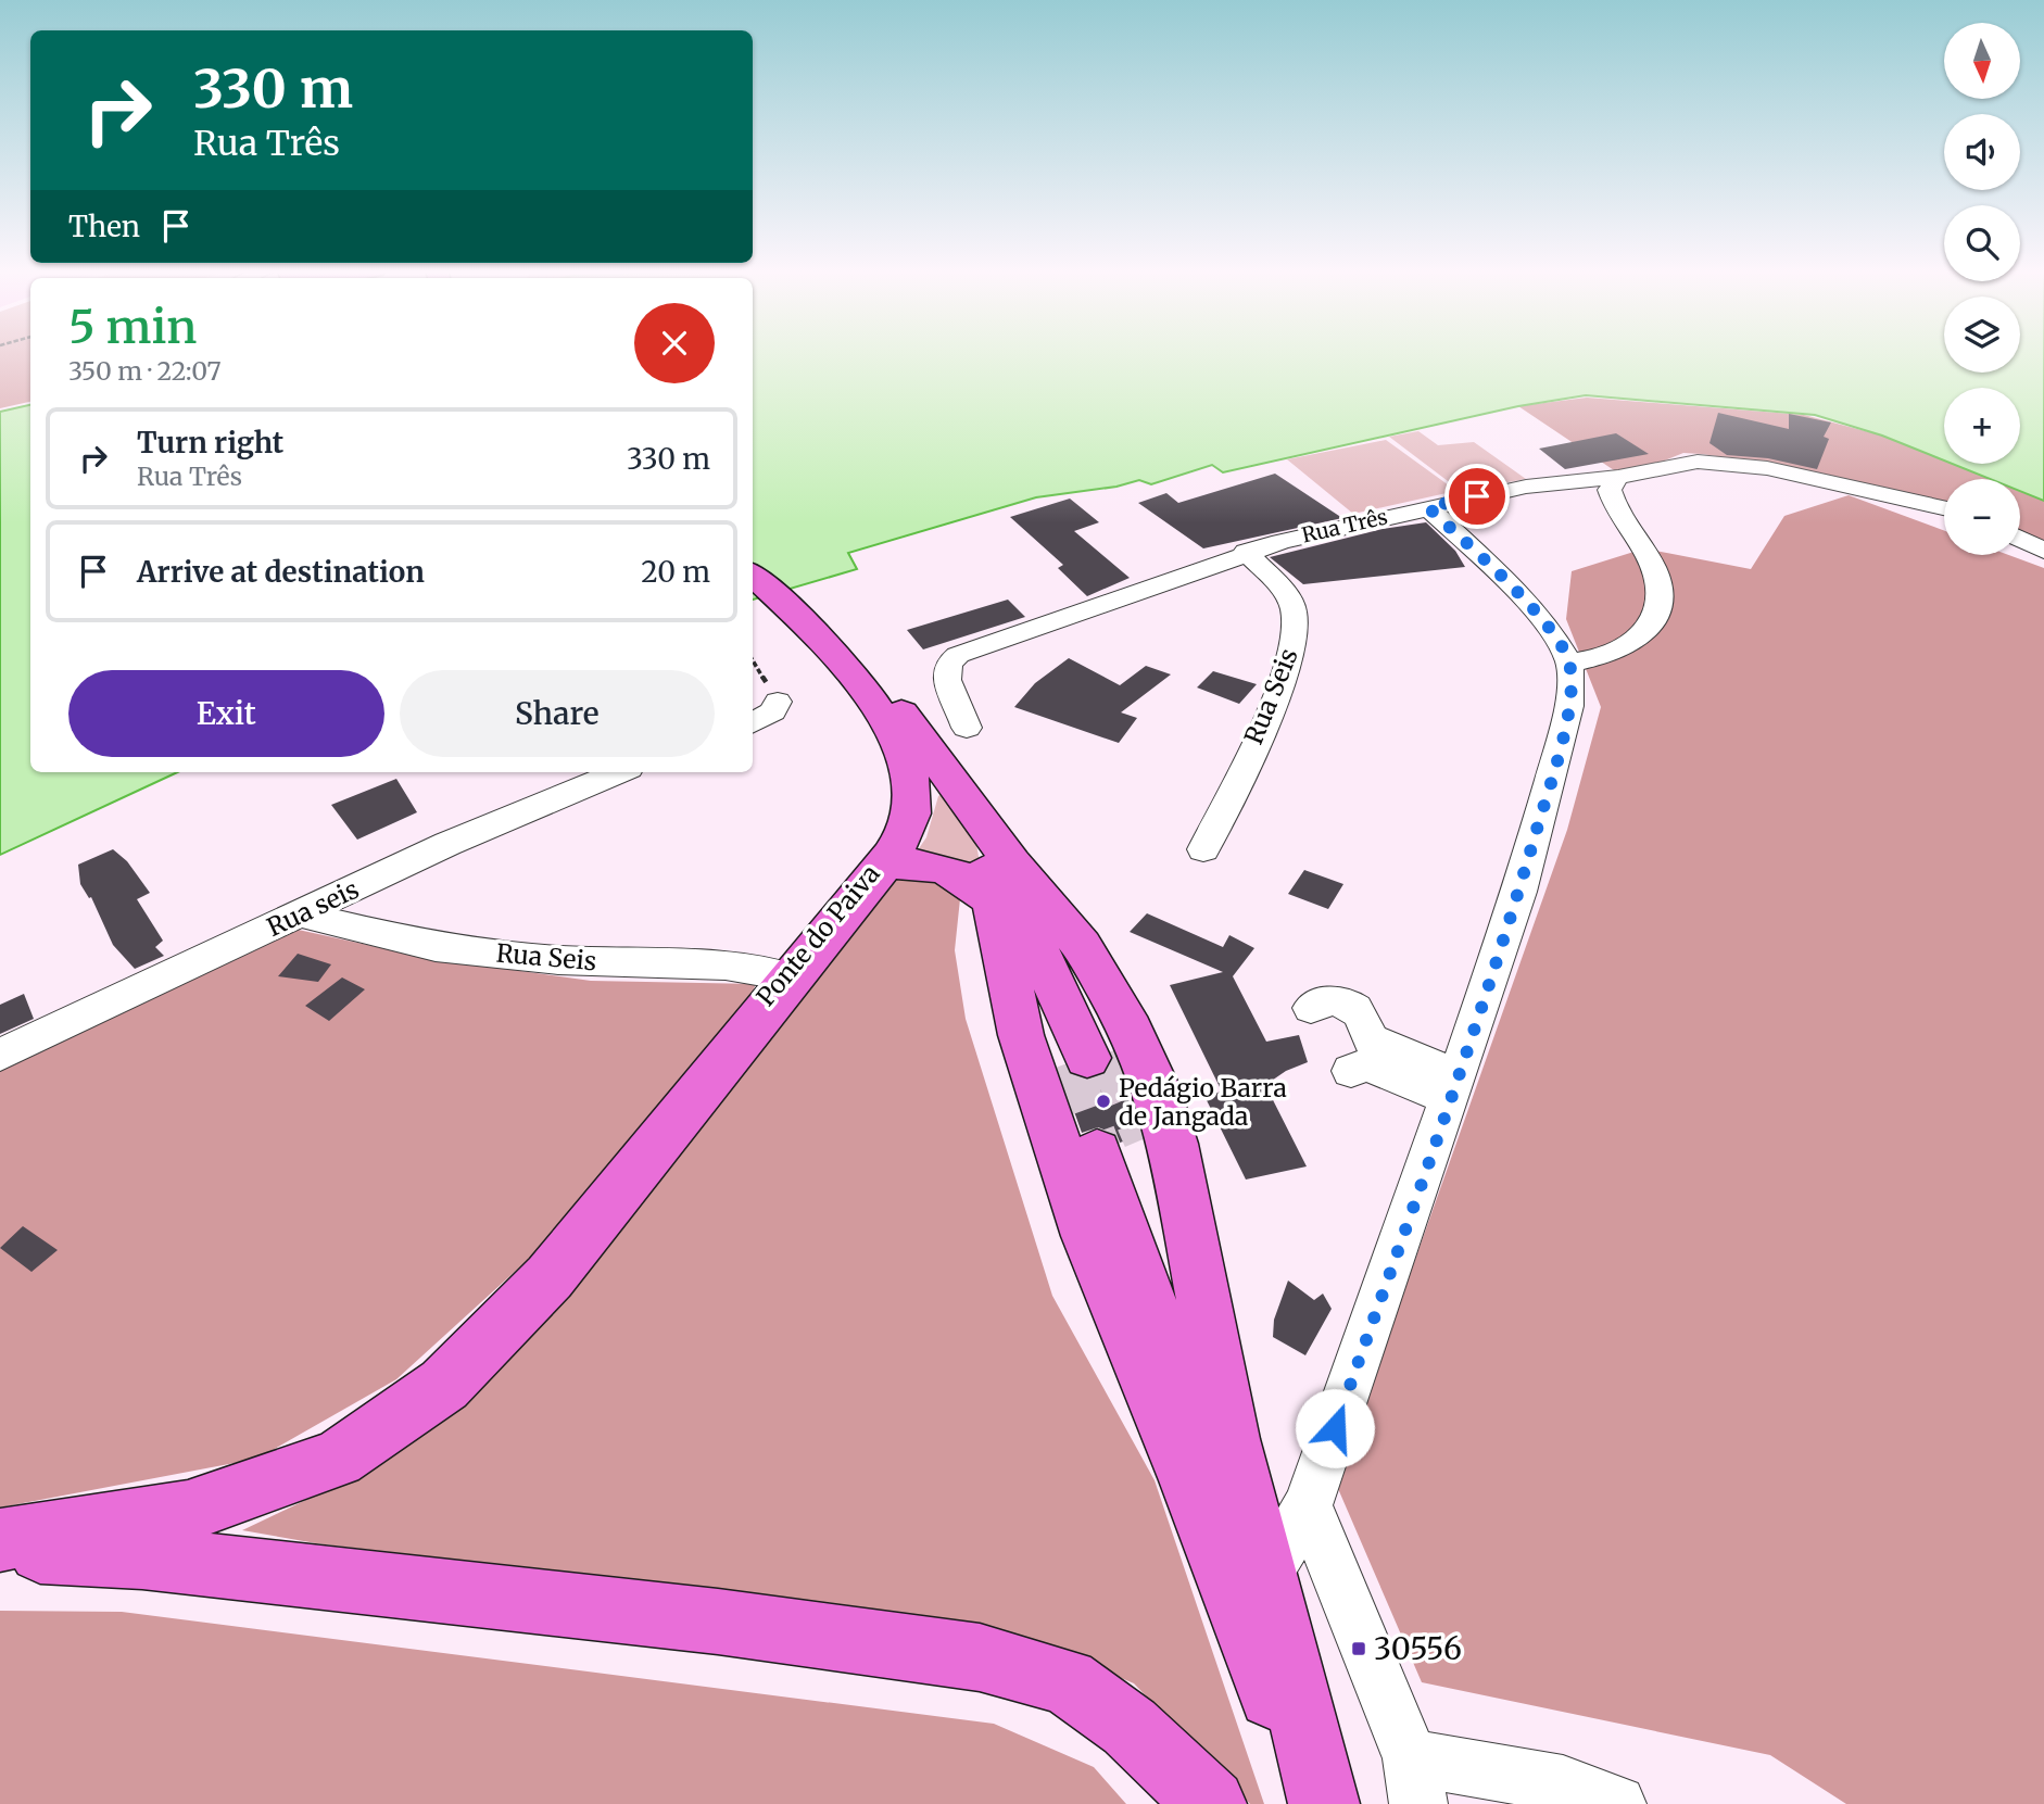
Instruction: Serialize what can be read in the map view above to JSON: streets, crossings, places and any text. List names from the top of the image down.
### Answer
{
  "streets": {
    "street": ["Rua Três", "Rua Seis", "Rua seis"]
  },
  "crossings": [
    ["Rua Três", "Rua Seis"],
    ["Rua Seis", "Rua seis"]
  ],
  "places": {
    "other": ["Pedágio Barra de Jangada"],
    "transit": ["30556"]
  },
  "north": "bottom",
  "page": {
    "map_buttons": ["+", "−"],
    "turn": ["330 m", "Rua Três"],
    "then": "Then",
    "heading": ["5 min", "350 m · 22:07"],
    "list": [
      {
        "name": "Turn right",
        "note": "Rua Três",
        "value": "330 m"
      },
      {
        "name": "Arrive at destination",
        "value": "20 m"
      }
    ],
    "buttons": ["Exit", "Share"]
  }
}
